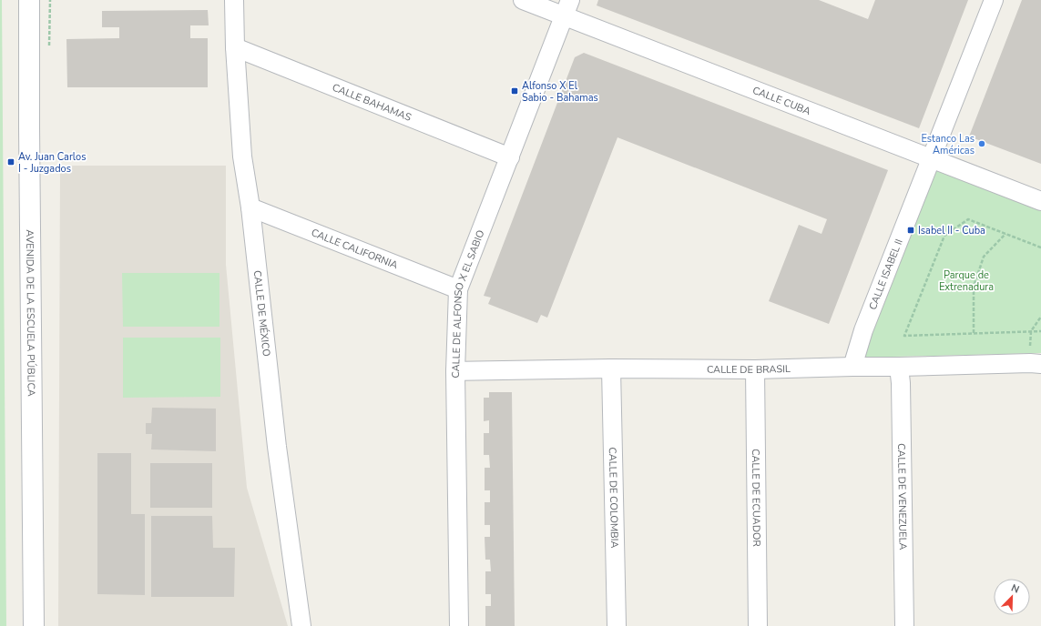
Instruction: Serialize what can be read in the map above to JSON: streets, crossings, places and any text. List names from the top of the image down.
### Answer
{
  "streets": {
    "street": [
      "CALLE CUBA",
      "CALLE BAHAMAS",
      "CALLE CALIFORNIA",
      "CALLE ISABEL II",
      "CALLE DE ALFONSO X EL SABIO",
      "AVENIDA DE LA ESCUELA PÚBLICA",
      "CALLE DE MÉXICO",
      "CALLE DE BRASIL",
      "CALLE DE VENEZUELA",
      "CALLE DE COLOMBIA",
      "CALLE DE ECUADOR"
    ]
  },
  "crossings": [
    ["CALLE CUBA", "CALLE ISABEL II"],
    ["CALLE CUBA", "CALLE DE ALFONSO X EL SABIO"],
    ["CALLE BAHAMAS", "CALLE DE ALFONSO X EL SABIO"],
    ["CALLE BAHAMAS", "CALLE DE MÉXICO"],
    ["CALLE CALIFORNIA", "CALLE DE ALFONSO X EL SABIO"],
    ["CALLE CALIFORNIA", "CALLE DE MÉXICO"],
    ["CALLE ISABEL II", "CALLE DE BRASIL"],
    ["CALLE DE ALFONSO X EL SABIO", "CALLE DE BRASIL"],
    ["CALLE DE BRASIL", "CALLE DE VENEZUELA"],
    ["CALLE DE BRASIL", "CALLE DE COLOMBIA"],
    ["CALLE DE BRASIL", "CALLE DE ECUADOR"]
  ],
  "parks": ["Parque de Extrenadura"],
  "places": {
    "transit": ["Alfonso X El Sabio - Bahamas", "Av. Juan Carlos I - Juzgados", "Isabel II - Cuba"],
    "other": ["Estanco Las Américas"]
  },
  "north": "top right"
}
